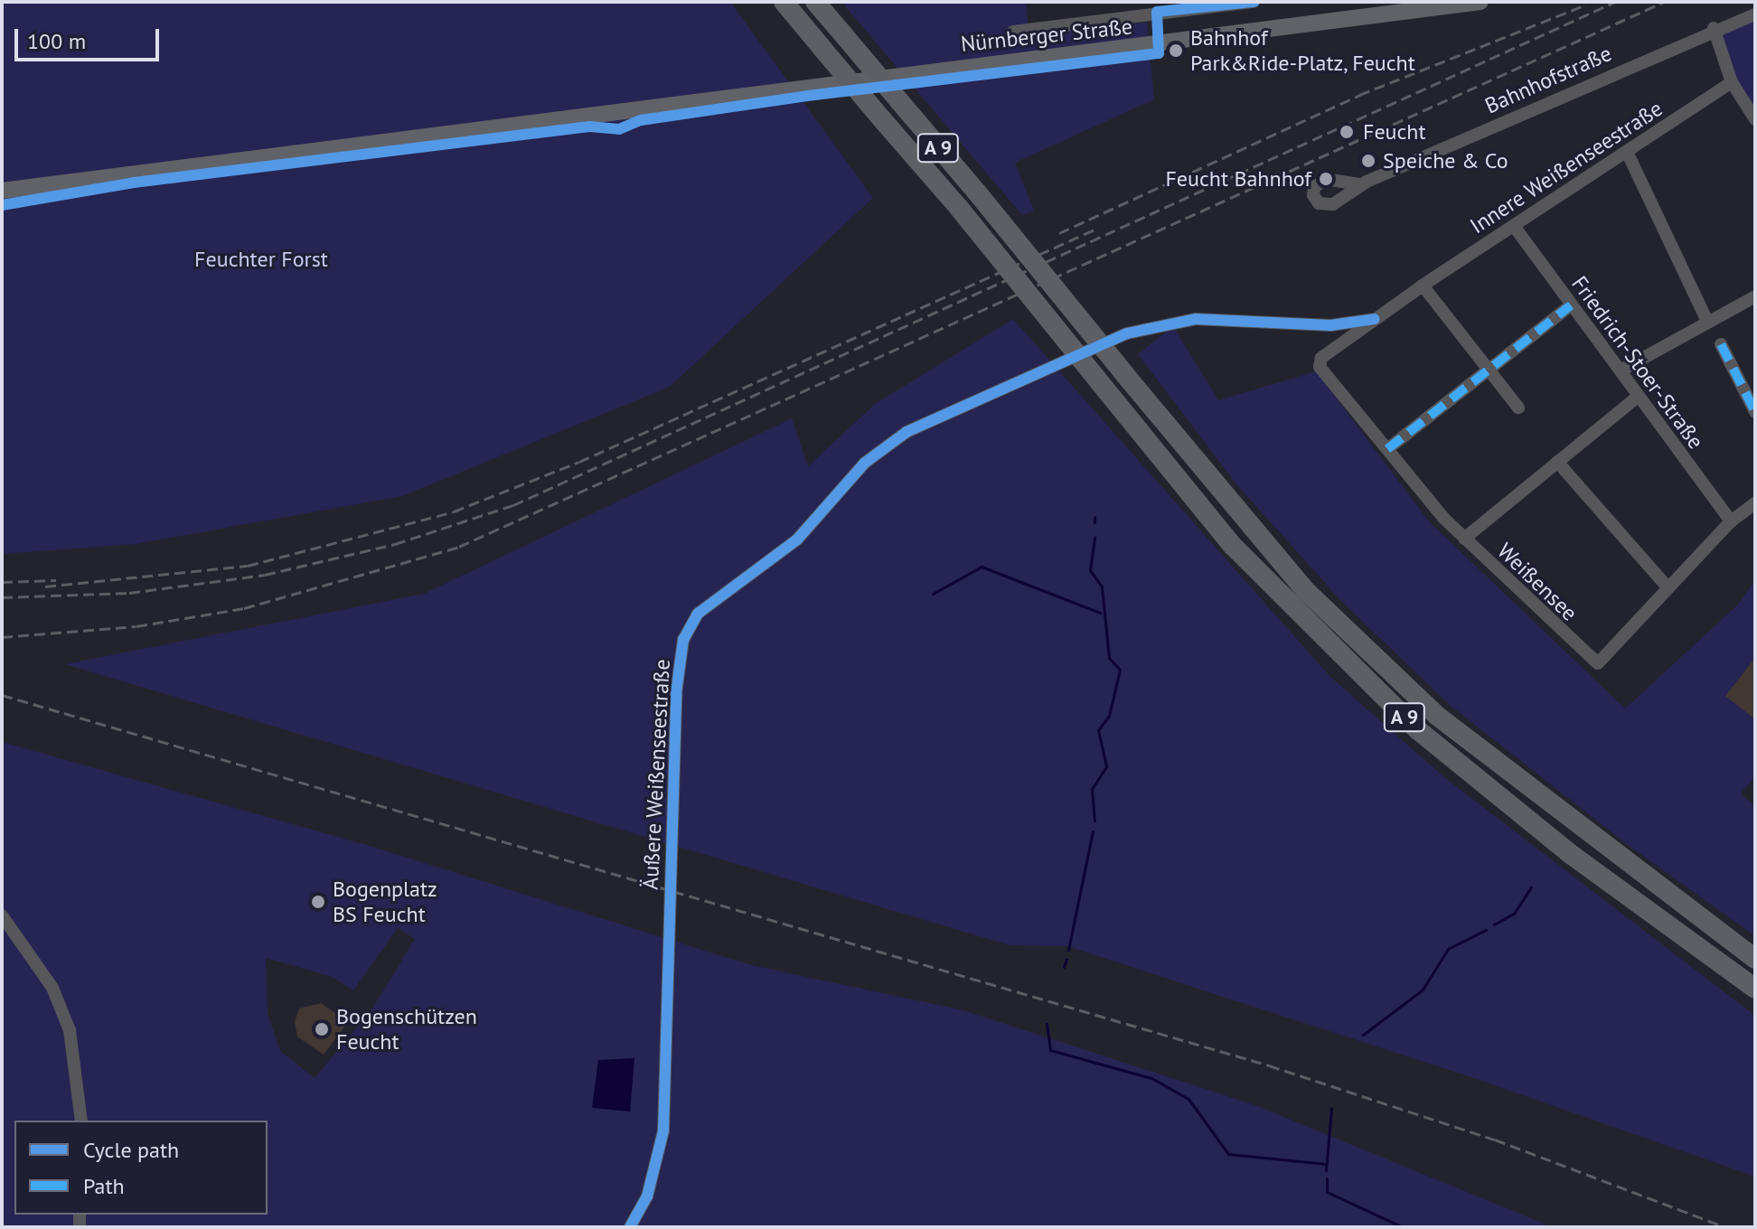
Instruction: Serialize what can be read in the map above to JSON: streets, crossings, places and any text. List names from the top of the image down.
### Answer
{
  "streets": {
    "highway": ["A 9"],
    "main road": ["Nürnberger Straße"],
    "street": [
      "Bahnhofstraße",
      "Innere Weißenseestraße",
      "Friedrich-Stoer-Straße",
      "Weißensee",
      "Äußere Weißenseestraße"
    ]
  },
  "crossings": [
    ["Innere Weißenseestraße", "Friedrich-Stoer-Straße"],
    ["Innere Weißenseestraße", "Weißensee"],
    ["Innere Weißenseestraße", "Äußere Weißenseestraße"],
    ["Friedrich-Stoer-Straße", "Weißensee"]
  ],
  "parks": ["Feuchter Forst"],
  "places": [
    "Bahnhof Park&Ride-Platz, Feucht",
    "Feucht",
    "Speiche & Co",
    "Feucht Bahnhof",
    "Bogenplatz BS Feucht",
    "Bogenschützen Feucht"
  ],
  "legend": ["Cycle path", "Path"],
  "scale_bar": "100 m"
}
